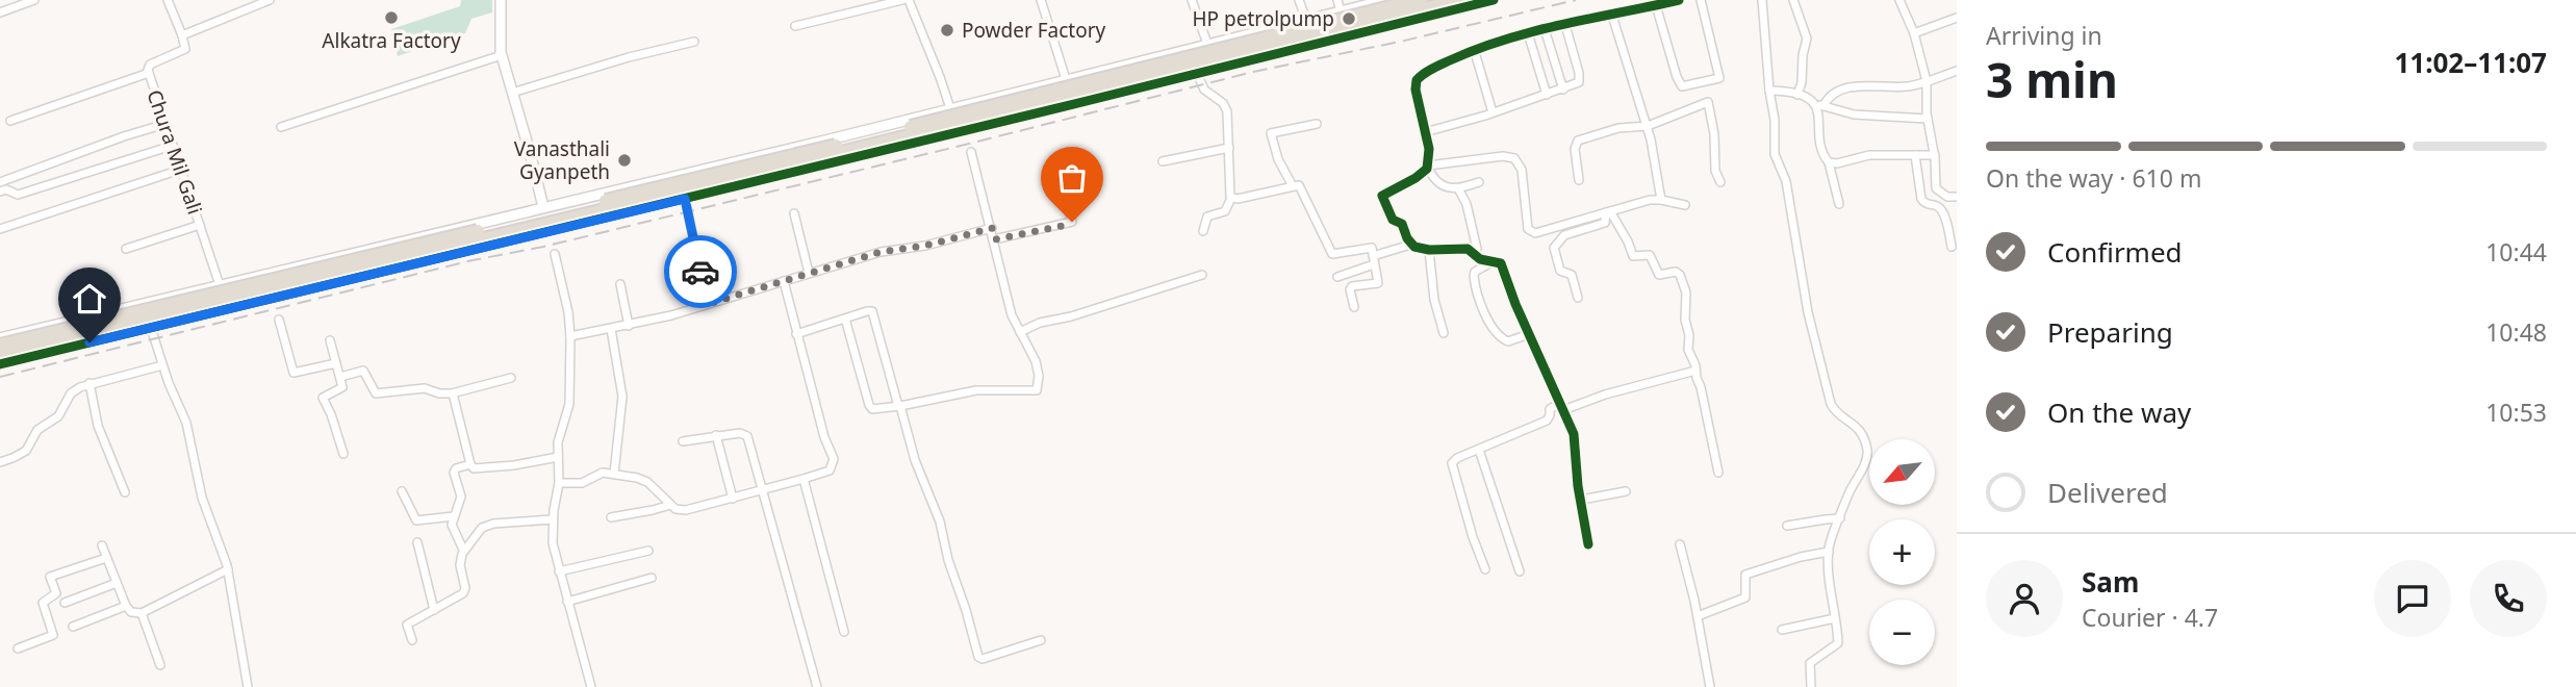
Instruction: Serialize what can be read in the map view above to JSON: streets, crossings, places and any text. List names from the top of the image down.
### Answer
{
  "streets": {
    "street": ["Chura Mil Gali"]
  },
  "places": [
    "Alkatra Factory",
    "HP petrolpump",
    "Powder Factory",
    "Vanasthali Gyanpeth"
  ],
  "north": "bottom left",
  "page": {
    "heading": ["3 min", "Arriving in", "11:02–11:07"],
    "panel": ["Sam", "Courier · 4.7"],
    "bar": "On the way · 610 m",
    "list": [
      ["Confirmed", "10:44"],
      ["Preparing", "10:48"],
      ["On the way", "10:53"],
      "Delivered"
    ],
    "map_buttons": ["+", "−"]
  }
}
